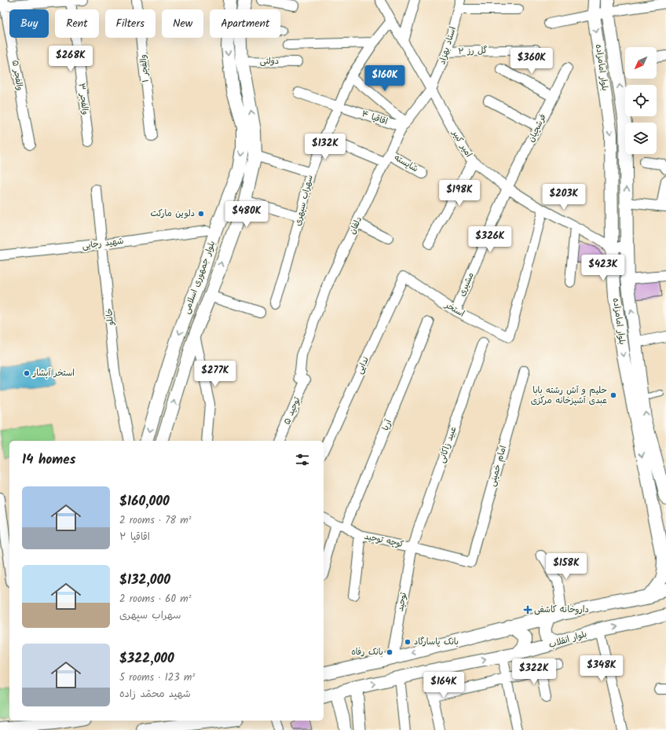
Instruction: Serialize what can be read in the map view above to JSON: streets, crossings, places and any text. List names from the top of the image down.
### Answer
{
  "streets": {
    "main road": ["بلوار امامزاده", "بلوار جمهوری اسلامی", "بلوار انقلاب"],
    "street": [
      "استاد بهزاد",
      "گل رز ۲",
      "دولتی",
      "والفجر ۱",
      "والفجر ۵",
      "والفجر ۳",
      "اقاقیا ۴",
      "فرشچیان",
      "امیر کبیر",
      "شایسته",
      "سهراب سپهری",
      "دلفان",
      "شهید رجایی",
      "مشیری",
      "استخر",
      "خانلو",
      "ندایی",
      "توحید ۵",
      "آریا",
      "عبید زاکانی",
      "امام خمینی",
      "کوچه توحید",
      "توحید"
    ]
  },
  "crossings": [
    ["استاد بهزاد", "گل رز ۲"],
    ["استاد بهزاد", "امیر کبیر"],
    ["استاد بهزاد", "دلفان"],
    ["دولتی", "بلوار جمهوری اسلامی"],
    ["بلوار امامزاده", "امیر کبیر"],
    ["اقاقیا ۴", "سهراب سپهری"],
    ["اقاقیا ۴", "دلفان"],
    ["فرشچیان", "امیر کبیر"],
    ["فرشچیان", "مشیری"],
    ["امیر کبیر", "سهراب سپهری"],
    ["امیر کبیر", "دلفان"],
    ["امیر کبیر", "مشیری"],
    ["امیر کبیر", "استخر"],
    ["شایسته", "سهراب سپهری"],
    ["شایسته", "دلفان"],
    ["دلفان", "توحید ۵"],
    ["شهید رجایی", "خانلو"],
    ["مشیری", "استخر"],
    ["استخر", "ندایی"],
    ["آریا", "کوچه توحید"],
    ["عبید زاکانی", "کوچه توحید"],
    ["عبید زاکانی", "توحید"],
    ["امام خمینی", "کوچه توحید"],
    ["کوچه توحید", "توحید"]
  ],
  "places": {
    "other": [
      "دلوین مارکت",
      "استخر آبشار",
      "حلیم و آش رشته بابا عبدی آشپزخانه مرکزی",
      "بانک پاسارگاد",
      "بانک رفاه"
    ],
    "health": ["داروخانه کاشفی"]
  },
  "north": "bottom left",
  "page": {
    "chip": [
      "Buy",
      "Rent",
      "Filters",
      "New",
      "Apartment"
    ],
    "price": [
      "$268K",
      "$360K",
      "$160K",
      "$132K",
      "$198K",
      "$203K",
      "$480K",
      "$326K",
      "$423K",
      "$277K",
      "$158K",
      "$348K",
      "$322K",
      "$164K"
    ],
    "heading": "14 homes",
    "list": [
      {
        "name": "$160,000",
        "note": "2 rooms · 78 m² · اقاقیا ۲"
      },
      {
        "name": "$132,000",
        "note": "2 rooms · 60 m² · سهراب سپهری"
      },
      {
        "name": "$322,000",
        "note": "5 rooms · 123 m² · شهید محمّد زاده"
      }
    ]
  }
}
